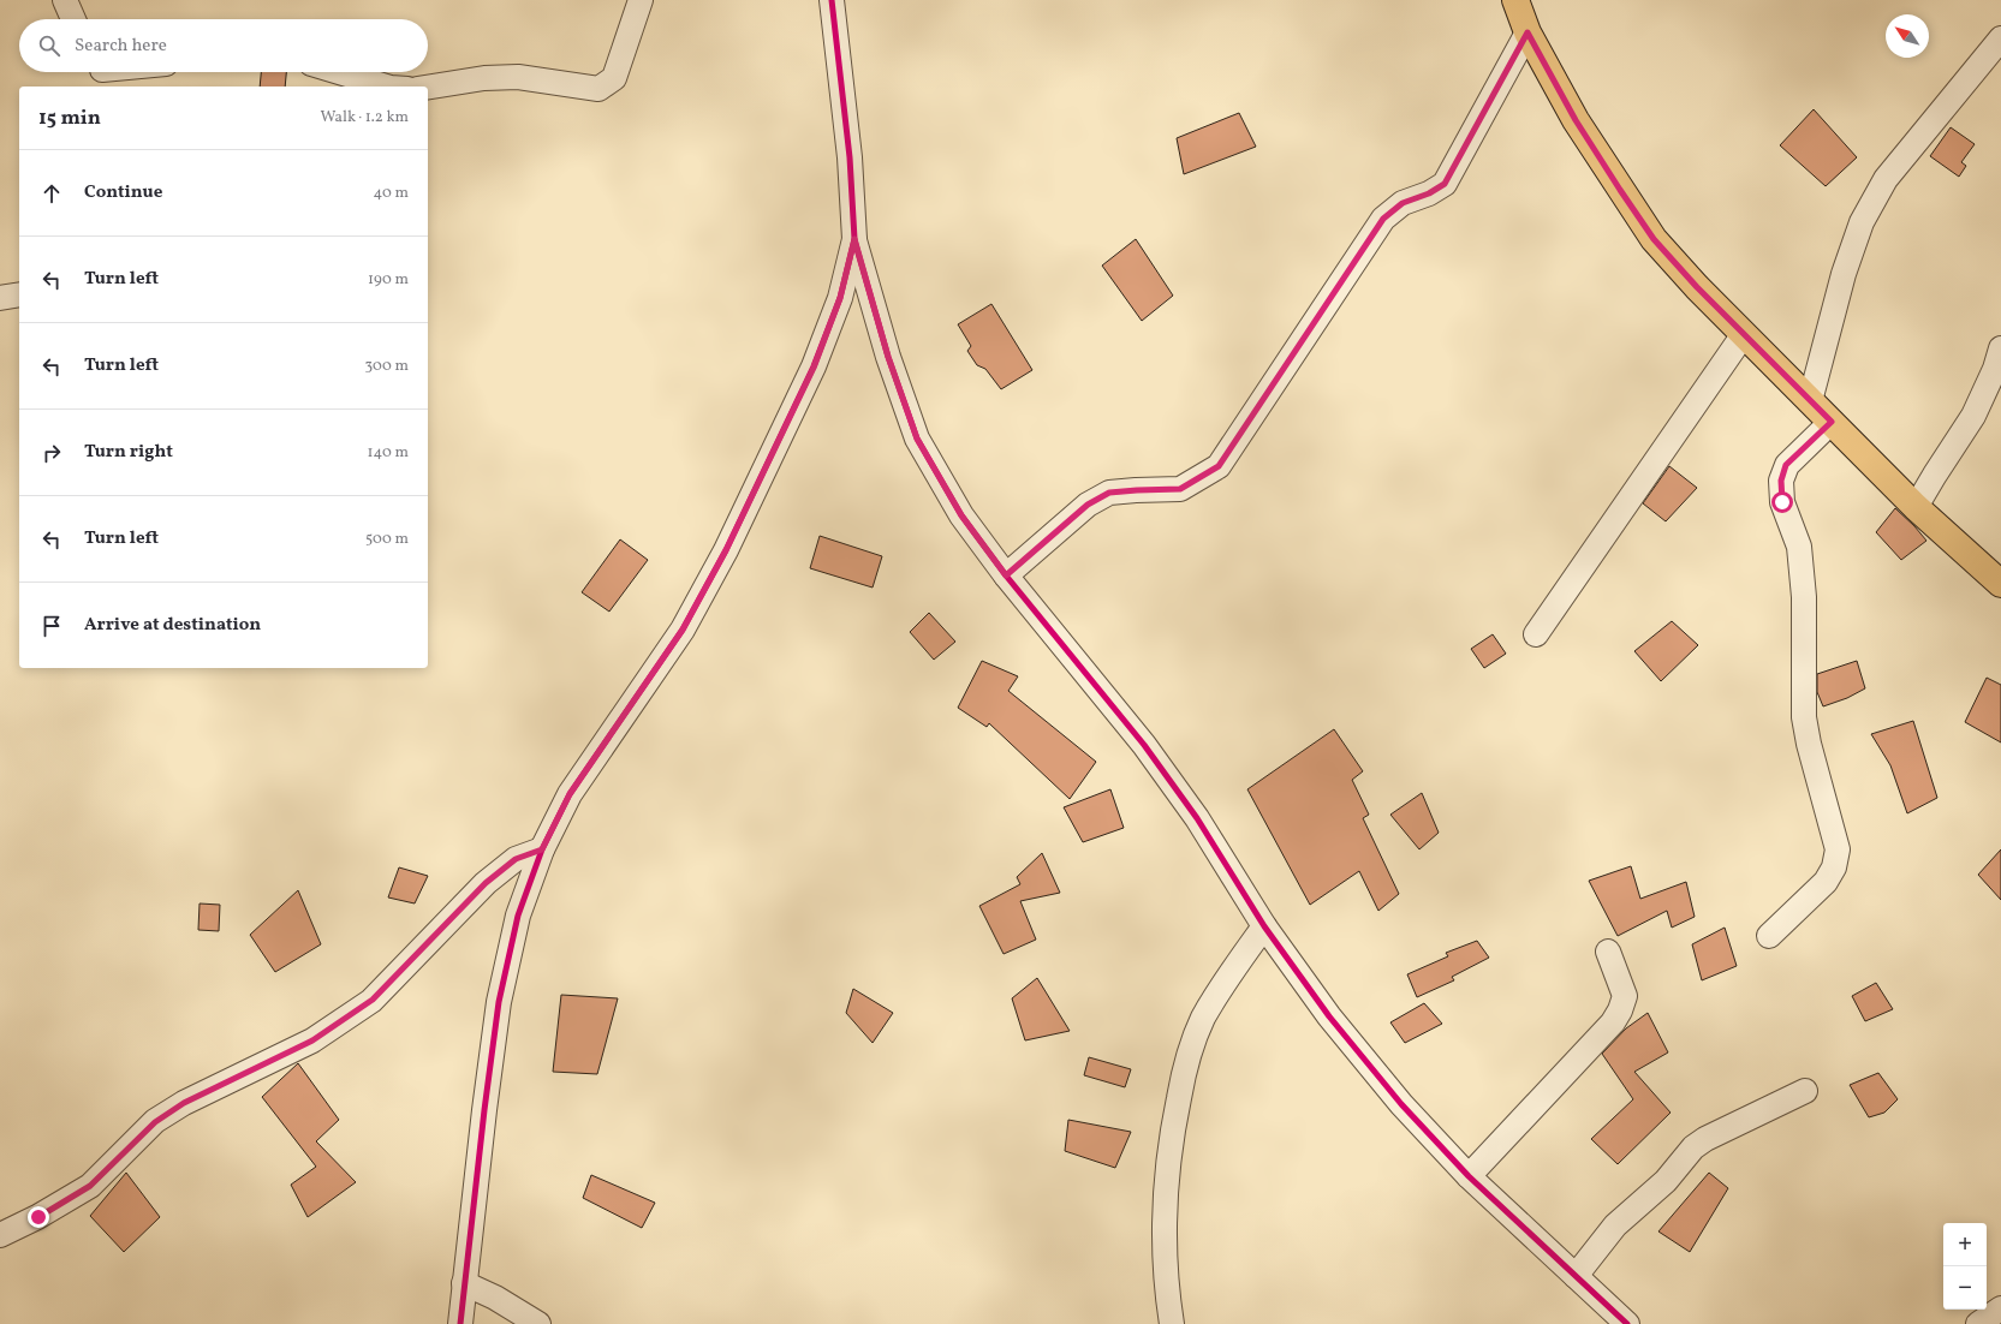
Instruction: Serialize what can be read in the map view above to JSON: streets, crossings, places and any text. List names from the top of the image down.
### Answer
{
  "north": "top left",
  "page": {
    "search": "Search here",
    "heading": ["15 min", "Walk · 1.2 km"],
    "list": [
      ["Continue", "40 m"],
      ["Turn left", "190 m"],
      ["Turn left", "300 m"],
      ["Turn right", "140 m"],
      ["Turn left", "500 m"],
      "Arrive at destination"
    ],
    "map_buttons": ["+", "−"]
  }
}
